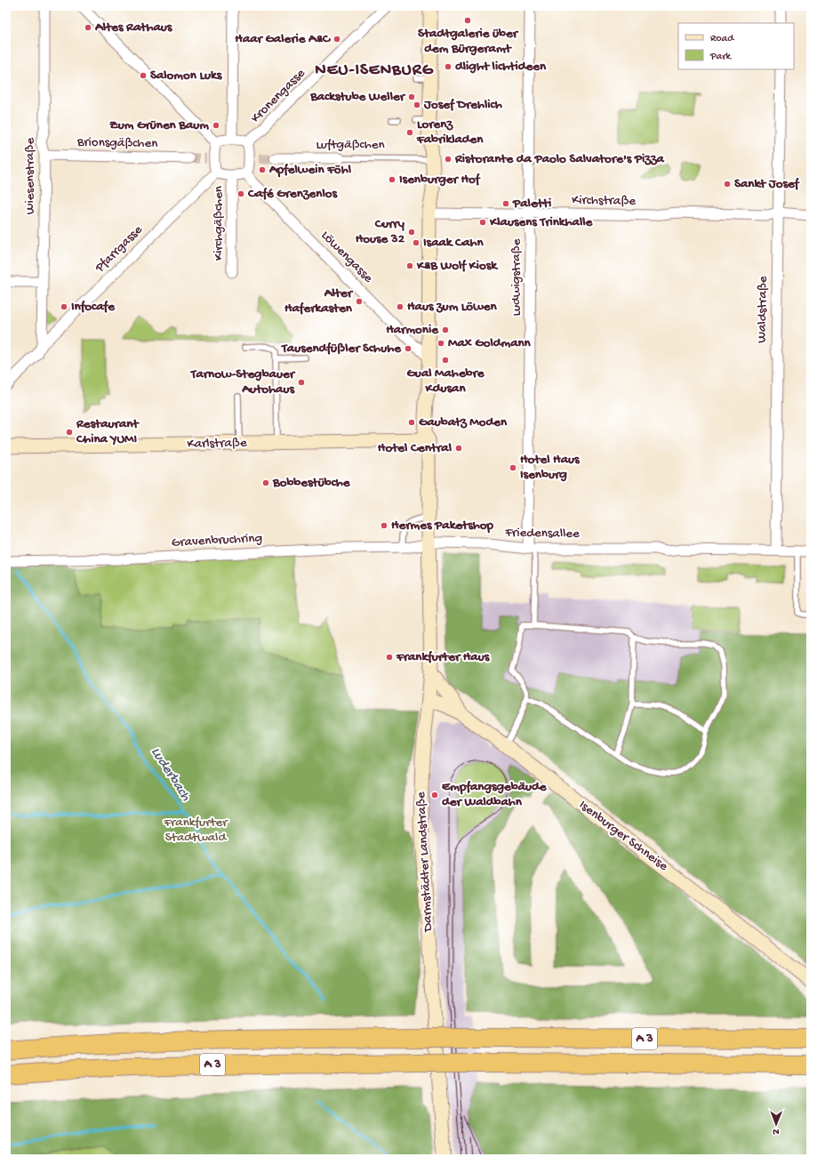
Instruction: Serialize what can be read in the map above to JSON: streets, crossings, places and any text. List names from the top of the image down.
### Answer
{
  "streets": {
    "highway": ["A 3"],
    "main road": ["Karlstraße", "Isenburger Schneise", "Darmstädter Landstraße"],
    "street": [
      "Kronengasse",
      "Brionsgäßchen",
      "Luftgäßchen",
      "Wiesenstraße",
      "Kirchstraße",
      "Kirchgäßchen",
      "Pfarrgasse",
      "Löwengasse",
      "Ludwigstraße",
      "Waldstraße",
      "Friedensallee",
      "Gravenbruchring"
    ]
  },
  "crossings": [
    ["Kronengasse", "Kirchgäßchen"],
    ["Kronengasse", "Pfarrgasse"],
    ["Kronengasse", "Löwengasse"],
    ["Brionsgäßchen", "Wiesenstraße"],
    ["Wiesenstraße", "Pfarrgasse"],
    ["Kirchstraße", "Ludwigstraße"],
    ["Kirchstraße", "Waldstraße"],
    ["Kirchstraße", "Darmstädter Landstraße"],
    ["Kirchgäßchen", "Pfarrgasse"],
    ["Kirchgäßchen", "Löwengasse"],
    ["Pfarrgasse", "Löwengasse"],
    ["Löwengasse", "Darmstädter Landstraße"],
    ["Ludwigstraße", "Friedensallee"],
    ["Waldstraße", "Friedensallee"],
    ["Karlstraße", "Darmstädter Landstraße"],
    ["Friedensallee", "Gravenbruchring"],
    ["Friedensallee", "Darmstädter Landstraße"],
    ["Gravenbruchring", "Darmstädter Landstraße"],
    ["Isenburger Schneise", "Darmstädter Landstraße"]
  ],
  "districts": ["NEU-ISENBURG"],
  "water": ["Luderbach"],
  "parks": ["Frankfurter Stadtwald"],
  "places": [
    "Stadtgalerie über dem Bürgeramt",
    "Altes Rathaus",
    "Haar Galerie A&C",
    "dlight lichtideen",
    "Salomon Luks",
    "Backstube Weller",
    "Josef Drehlich",
    "Zum Grünen Baum",
    "Lorenz Fabrikladen",
    "Ristorante da Paolo Salvatore's Pizza",
    "Apfelwein Föhl",
    "Isenburger Hof",
    "Sankt Josef",
    "Café Grenzenlos",
    "Paletti",
    "Klausens Trinkhalle",
    "Curry House 32",
    "Isaak Cahn",
    "K&B Wolf Kiosk",
    "Alter Haferkasten",
    "Infocafe",
    "Haus zum Löwen",
    "Harmonie",
    "Max Goldmann",
    "Tausendfüßler Schuhe",
    "Gual Mahebre Kdusan",
    "Tarnow-Stegbauer Autohaus",
    "Gaubatz Moden",
    "Restaurant China YUMI",
    "Hotel Central",
    "Hotel Haus Isenburg",
    "Bobbestübche",
    "Hermes Paketshop",
    "Frankfurter Haus",
    "Empfangsgebäude der Waldbahn"
  ],
  "legend": ["Road", "Park"],
  "north": "bottom"
}
